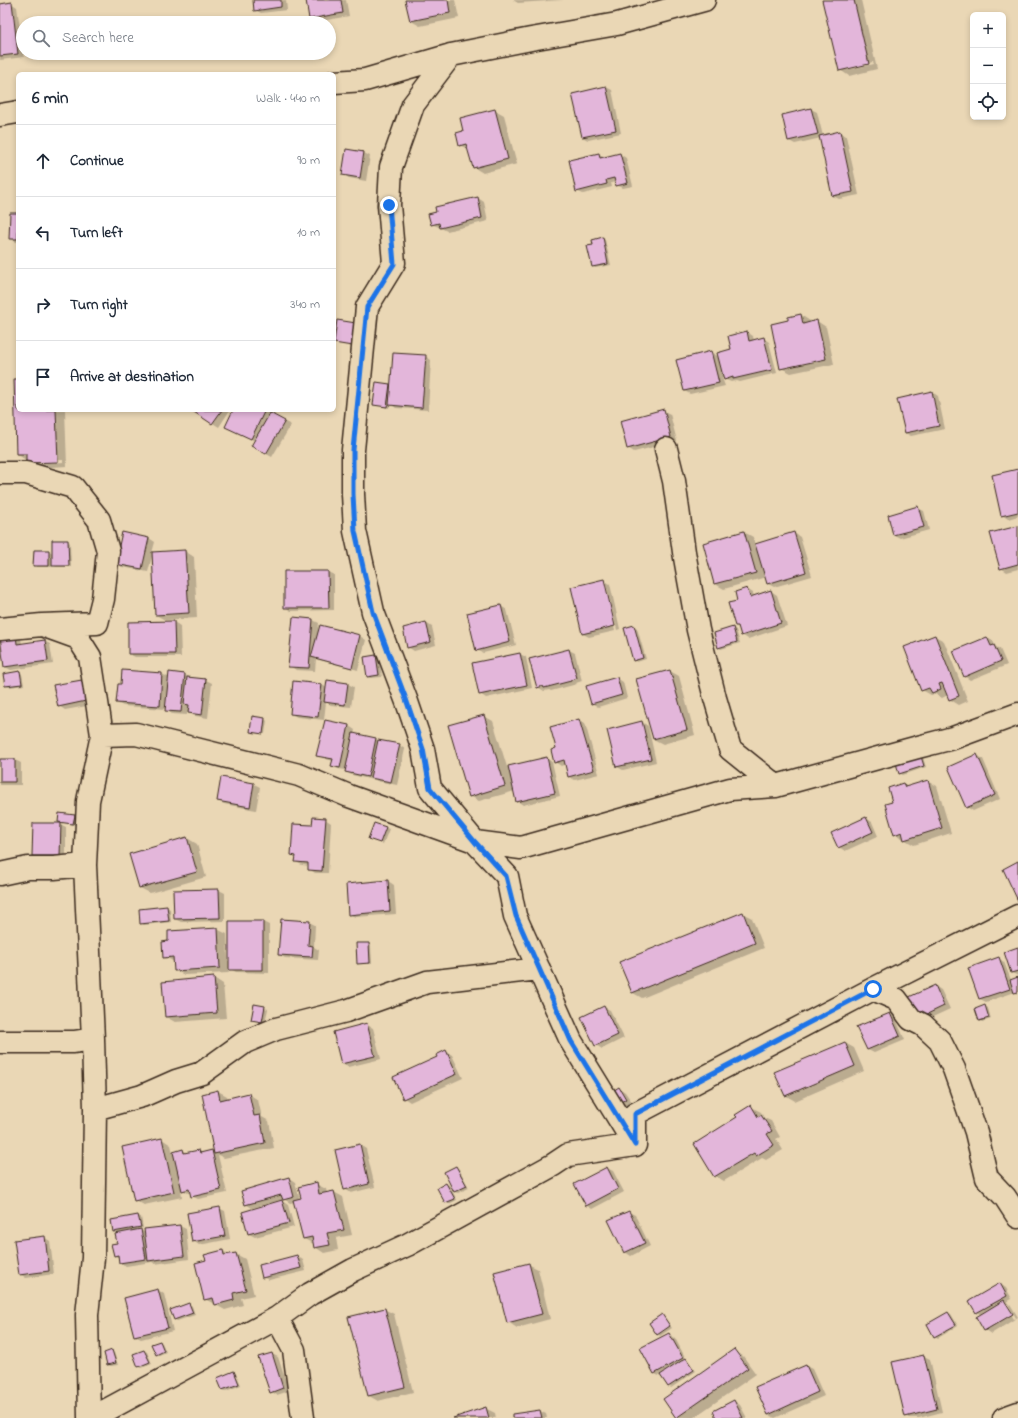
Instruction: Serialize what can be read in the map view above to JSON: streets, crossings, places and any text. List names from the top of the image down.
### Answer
{
  "page": {
    "map_buttons": ["+", "−"],
    "search": "Search here",
    "heading": ["6 min", "Walk · 440 m"],
    "list": [
      ["Continue", "90 m"],
      ["Turn left", "10 m"],
      ["Turn right", "340 m"],
      "Arrive at destination"
    ]
  }
}
